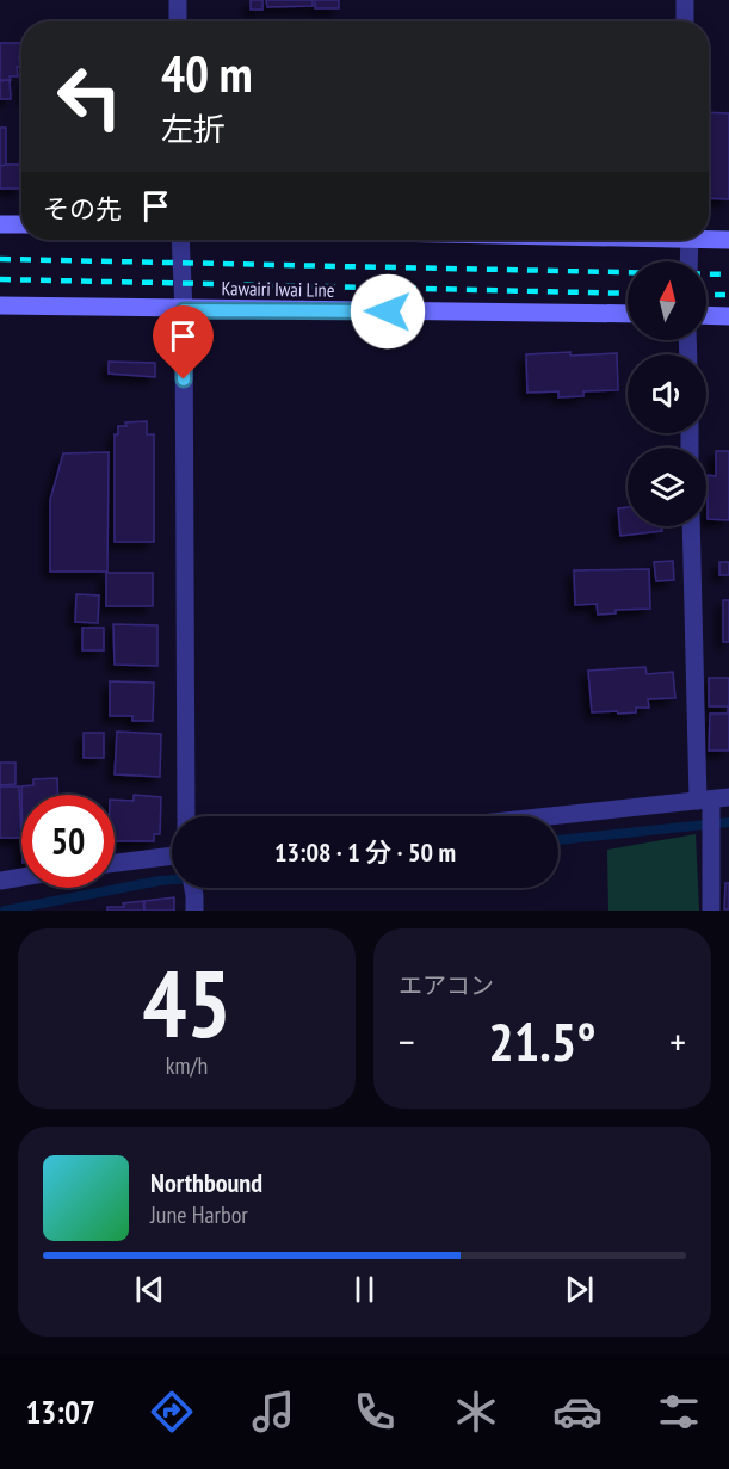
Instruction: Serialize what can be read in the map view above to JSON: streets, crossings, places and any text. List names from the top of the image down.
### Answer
{
  "streets": {
    "main road": ["Kawairi Iwai Line"]
  },
  "north": "top",
  "page": {
    "turn": ["40 m", "左折"],
    "then": "その先",
    "limit": "50",
    "trip": "13:08 · 1 分 · 50 m",
    "tile": [
      ["45", "km/h"],
      "エアコン"
    ],
    "heat": ["−", "21.5°", "+"],
    "song": ["Northbound", "June Harbor"],
    "tabs": "13:07"
  }
}
